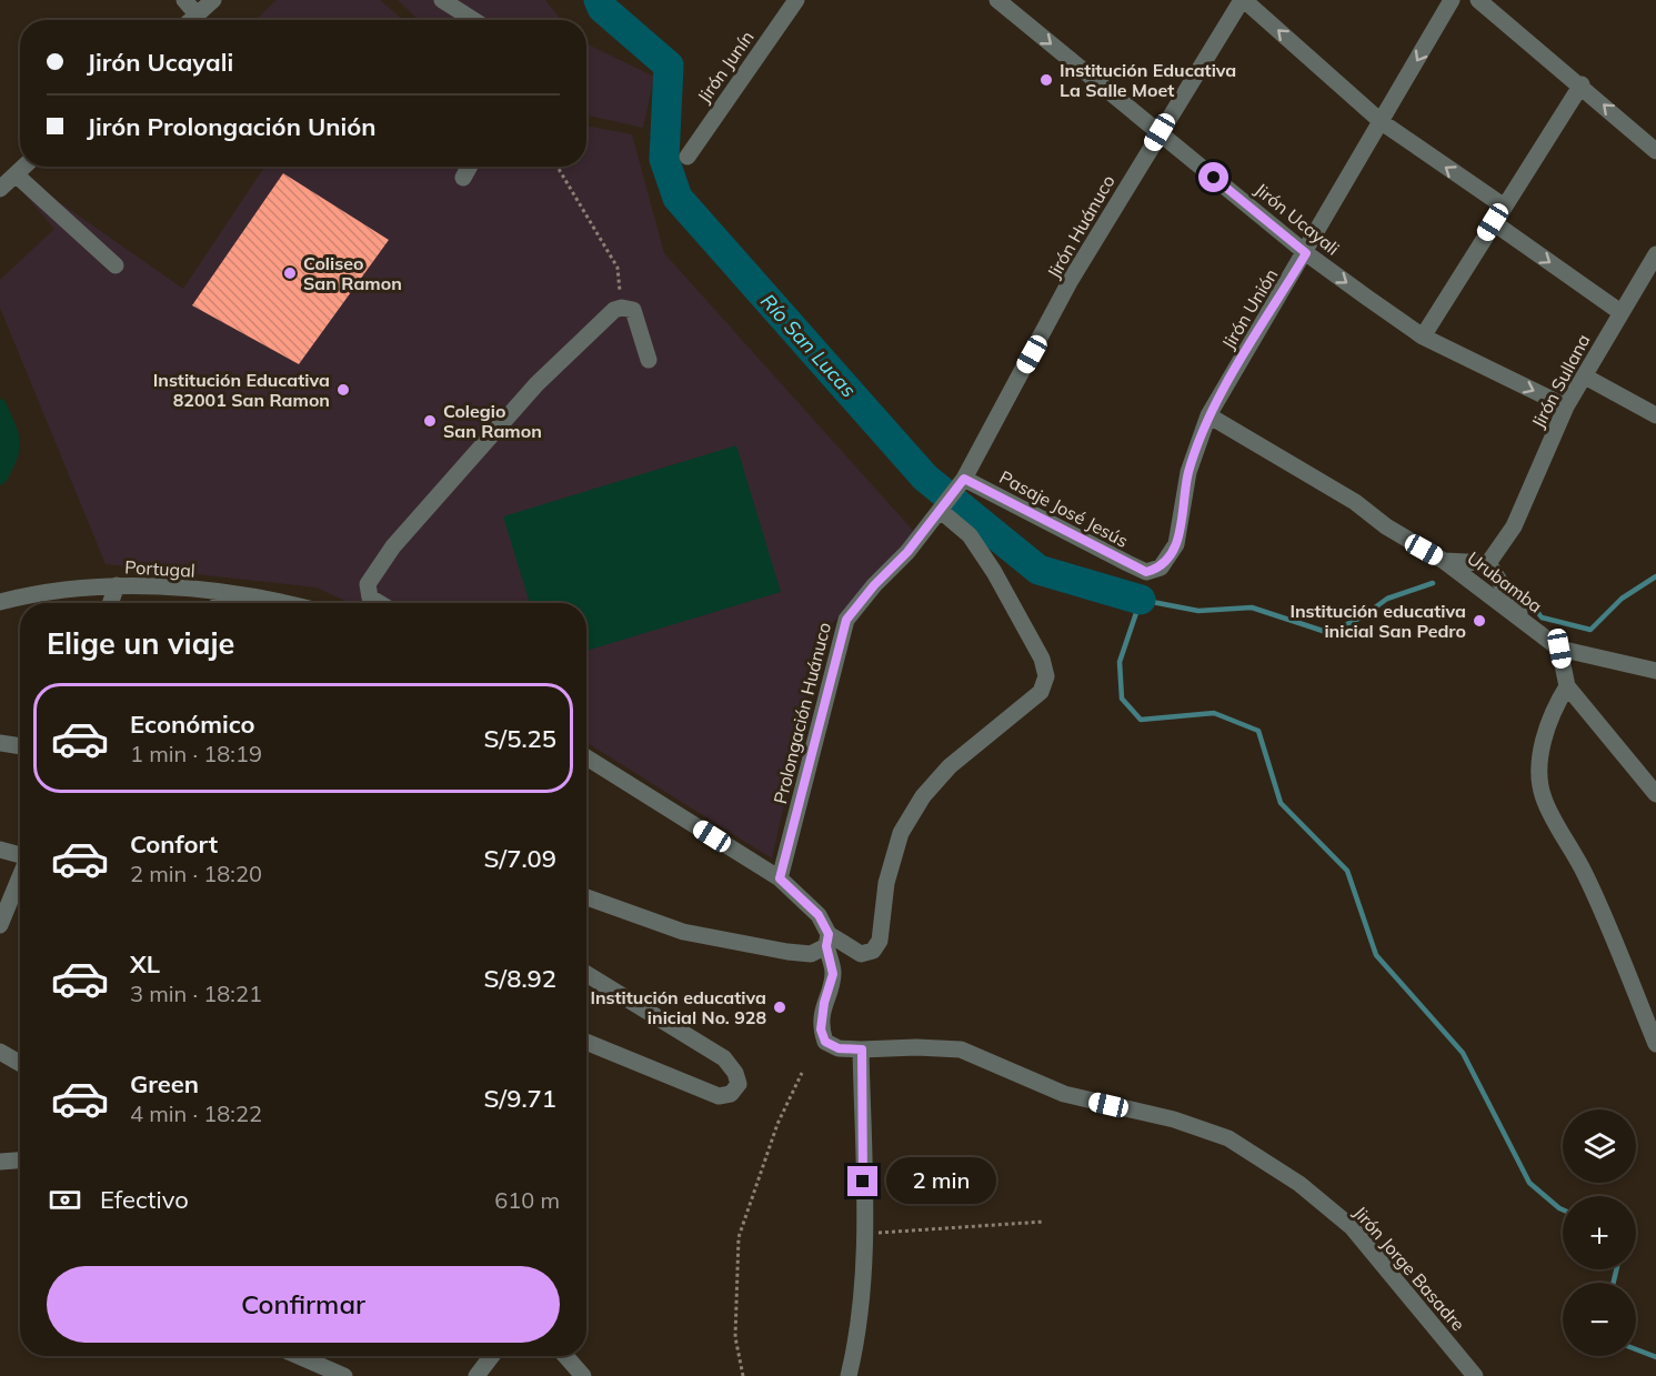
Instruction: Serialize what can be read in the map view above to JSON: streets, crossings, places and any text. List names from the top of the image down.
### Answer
{
  "streets": {
    "street": [
      "Jirón Junín",
      "Jirón Ucayali",
      "Jirón Huánuco",
      "Jirón Unión",
      "Jirón Sullana",
      "Pasaje José Jesús",
      "Portugal",
      "Urubamba",
      "Prolongación Huánuco",
      "Jirón Jorge Basadre"
    ]
  },
  "crossings": [
    ["Jirón Ucayali", "Jirón Huánuco"],
    ["Jirón Ucayali", "Jirón Unión"],
    ["Jirón Ucayali", "Jirón Sullana"],
    ["Jirón Huánuco", "Pasaje José Jesús"],
    ["Jirón Huánuco", "Prolongación Huánuco"],
    ["Jirón Unión", "Pasaje José Jesús"],
    ["Jirón Unión", "Urubamba"],
    ["Pasaje José Jesús", "Prolongación Huánuco"]
  ],
  "one_way": ["Jirón Ucayali"],
  "water": ["Río San Lucas"],
  "places": [
    "Institución Educativa La Salle Moet",
    "Coliseo San Ramon",
    "Institución Educativa 82001 San Ramon",
    "Colegio San Ramon",
    "Institución educativa inicial San Pedro",
    "Institución educativa inicial No. 928"
  ],
  "page": {
    "banner": ["Jirón Ucayali", "Jirón Prolongación Unión"],
    "heading": "Elige un viaje",
    "list": [
      {
        "name": "Económico",
        "note": "1 min · 18:19",
        "value": "S/5.25"
      },
      {
        "name": "Confort",
        "note": "2 min · 18:20",
        "value": "S/7.09"
      },
      {
        "name": "XL",
        "note": "3 min · 18:21",
        "value": "S/8.92"
      },
      {
        "name": "Green",
        "note": "4 min · 18:22",
        "value": "S/9.71"
      }
    ],
    "map_buttons": ["+", "−"],
    "bubble": "2 min",
    "pay": ["Efectivo", "610 m"],
    "buttons": "Confirmar"
  }
}
